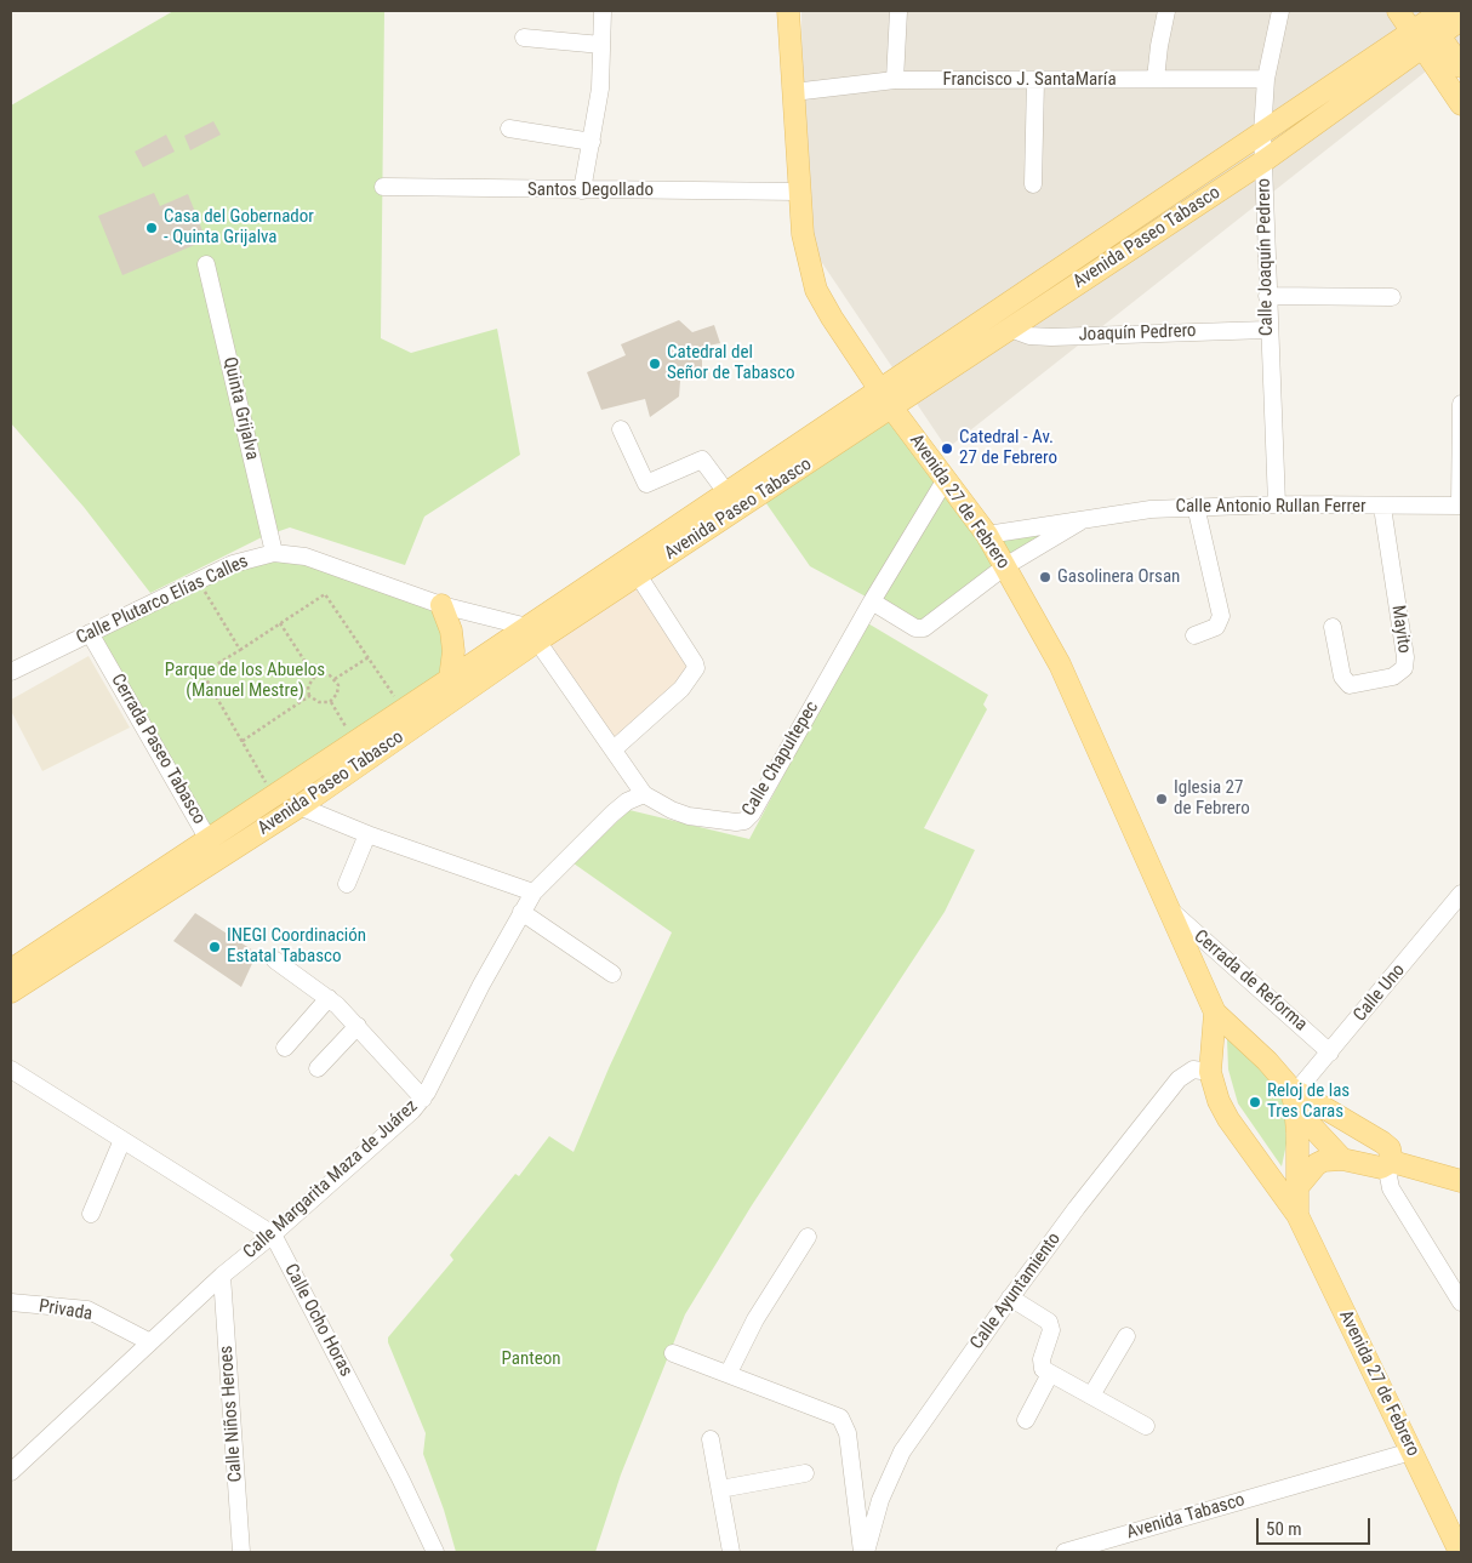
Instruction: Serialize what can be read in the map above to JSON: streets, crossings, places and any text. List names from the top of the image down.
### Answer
{
  "streets": {
    "main road": ["Avenida Paseo Tabasco", "Avenida 27 de Febrero"],
    "street": [
      "Francisco J. SantaMaría",
      "Santos Degollado",
      "Calle Joaquín Pedrero",
      "Joaquín Pedrero",
      "Quinta Grijalva",
      "Calle Antonio Rullan Ferrer",
      "Calle Plutarco Elías Calles",
      "Mayito",
      "Cerrada Paseo Tabasco",
      "Calle Chapultepec",
      "Cerrada de Reforma",
      "Calle Uno",
      "Calle Margarita Maza de Juárez",
      "Calle Ayuntamiento",
      "Privada",
      "Calle Ocho Horas",
      "Calle Niños Heroes",
      "Avenida Tabasco"
    ]
  },
  "crossings": [
    ["Francisco J. SantaMaría", "Calle Joaquín Pedrero"],
    ["Francisco J. SantaMaría", "Avenida 27 de Febrero"],
    ["Santos Degollado", "Avenida 27 de Febrero"],
    ["Avenida Paseo Tabasco", "Calle Joaquín Pedrero"],
    ["Avenida Paseo Tabasco", "Joaquín Pedrero"],
    ["Avenida Paseo Tabasco", "Avenida 27 de Febrero"],
    ["Avenida Paseo Tabasco", "Calle Plutarco Elías Calles"],
    ["Avenida Paseo Tabasco", "Cerrada Paseo Tabasco"],
    ["Avenida Paseo Tabasco", "Calle Chapultepec"],
    ["Calle Joaquín Pedrero", "Joaquín Pedrero"],
    ["Calle Joaquín Pedrero", "Calle Antonio Rullan Ferrer"],
    ["Quinta Grijalva", "Calle Plutarco Elías Calles"],
    ["Avenida 27 de Febrero", "Calle Antonio Rullan Ferrer"],
    ["Avenida 27 de Febrero", "Calle Chapultepec"],
    ["Avenida 27 de Febrero", "Cerrada de Reforma"],
    ["Avenida 27 de Febrero", "Calle Uno"],
    ["Avenida 27 de Febrero", "Calle Ayuntamiento"],
    ["Avenida 27 de Febrero", "Avenida Tabasco"],
    ["Calle Antonio Rullan Ferrer", "Mayito"],
    ["Calle Plutarco Elías Calles", "Cerrada Paseo Tabasco"],
    ["Calle Plutarco Elías Calles", "Calle Chapultepec"],
    ["Calle Chapultepec", "Calle Margarita Maza de Juárez"],
    ["Cerrada de Reforma", "Calle Uno"],
    ["Calle Margarita Maza de Juárez", "Privada"],
    ["Calle Margarita Maza de Juárez", "Calle Ocho Horas"],
    ["Calle Margarita Maza de Juárez", "Calle Niños Heroes"]
  ],
  "parks": ["Parque de los Abuelos (Manuel Mestre)", "Panteon"],
  "places": [
    "Casa del Gobernador - Quinta Grijalva",
    "Catedral del Señor de Tabasco",
    "Catedral - Av. 27 de Febrero",
    "Gasolinera Orsan",
    "Iglesia 27 de Febrero",
    "INEGI Coordinación Estatal Tabasco",
    "Reloj de las Tres Caras"
  ],
  "scale_bar": "50 m"
}
